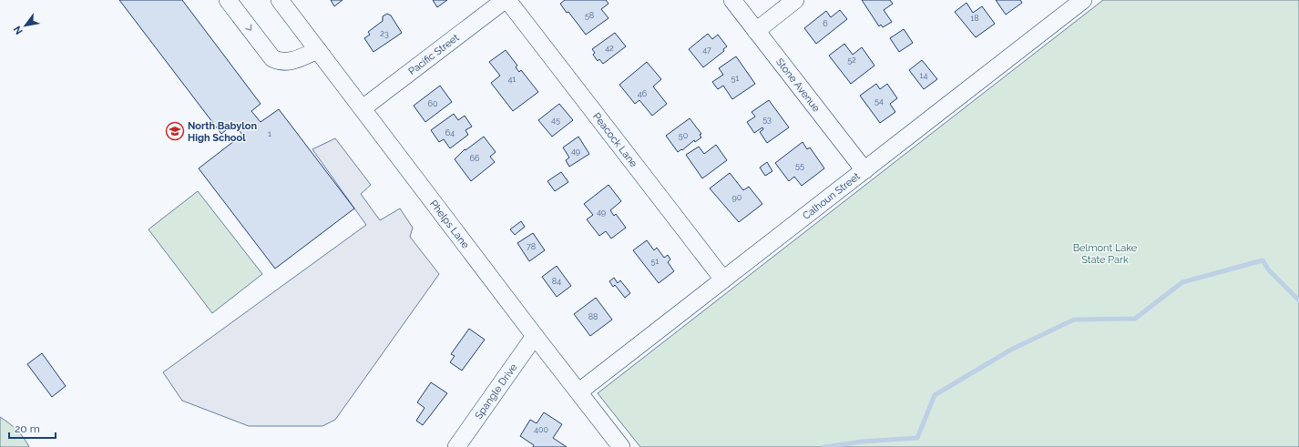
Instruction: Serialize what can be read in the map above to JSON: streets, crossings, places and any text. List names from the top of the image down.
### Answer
{
  "streets": {
    "street": [
      "Pacific Street",
      "Stone Avenue",
      "Peacock Lane",
      "Calhoun Street",
      "Phelps Lane",
      "Spangle Drive"
    ]
  },
  "crossings": [
    ["Pacific Street", "Phelps Lane"],
    ["Stone Avenue", "Calhoun Street"],
    ["Peacock Lane", "Calhoun Street"],
    ["Calhoun Street", "Phelps Lane"],
    ["Phelps Lane", "Spangle Drive"]
  ],
  "parks": ["Belmont Lake State Park"],
  "places": {
    "school or university": ["North Babylon High School"]
  },
  "house_numbers": [
    "58",
    "18",
    "6",
    "23",
    "42",
    "47",
    "52",
    "14",
    "51",
    "41",
    "46",
    "54",
    "60",
    "53",
    "45",
    "64",
    "1",
    "50",
    "49",
    "66",
    "55",
    "90",
    "49",
    "78",
    "51",
    "84",
    "88",
    "400"
  ],
  "scale_bar": "20 m",
  "north": "bottom left"
}
